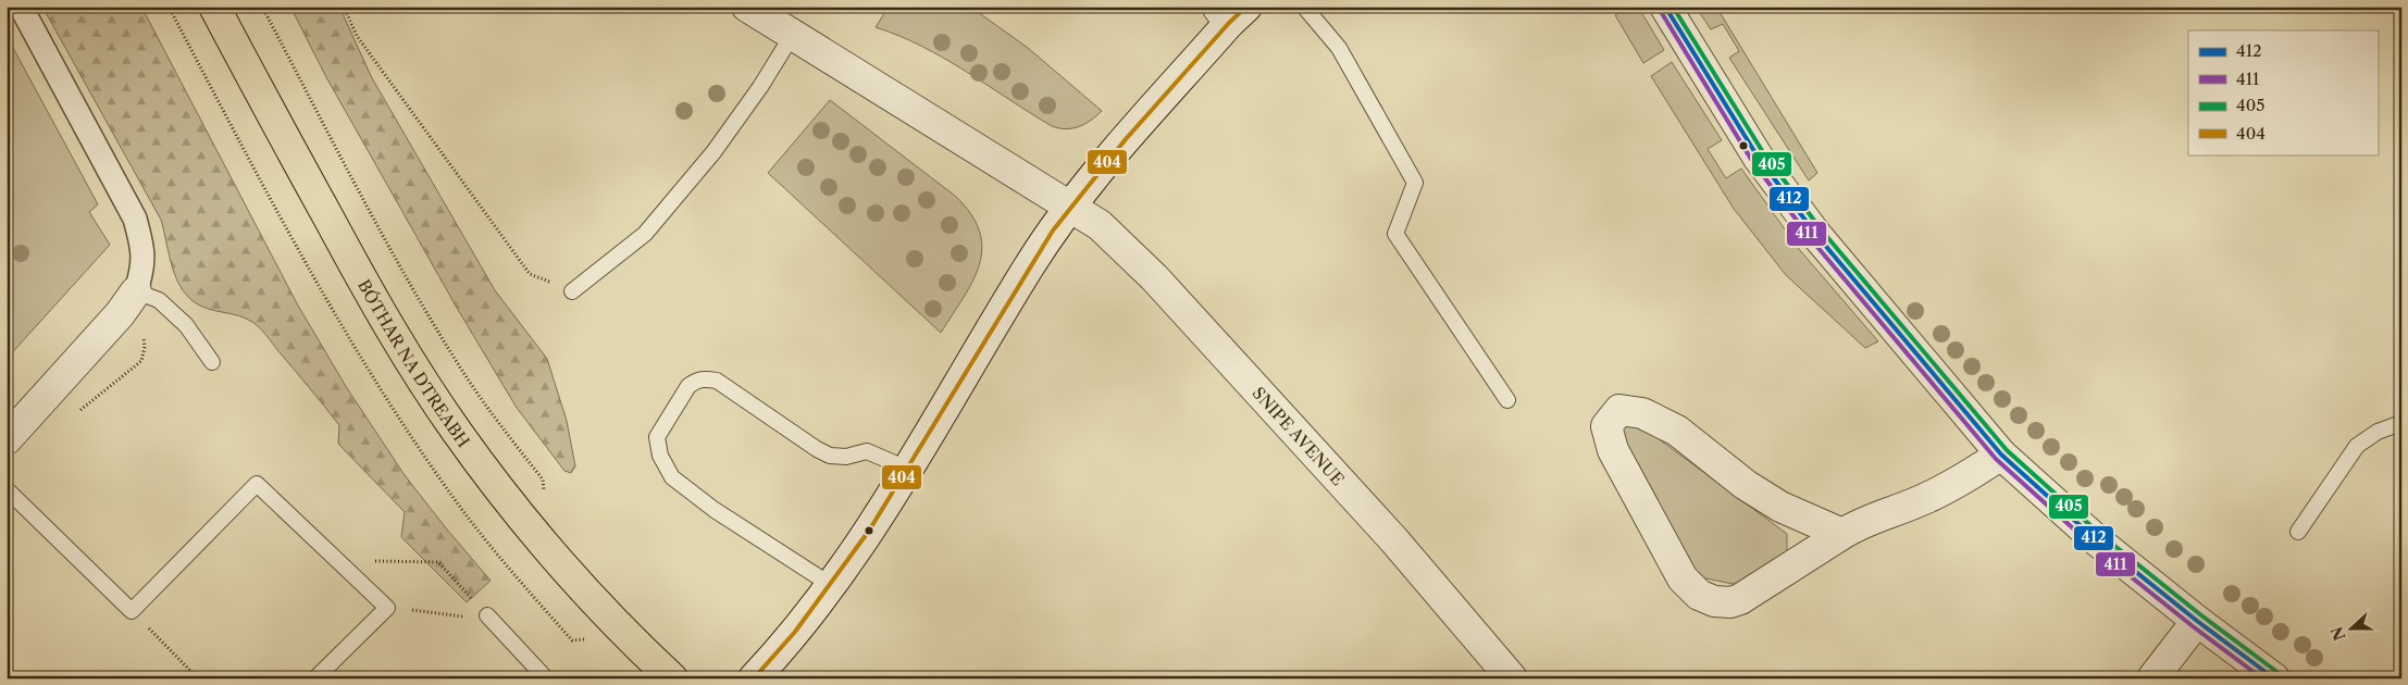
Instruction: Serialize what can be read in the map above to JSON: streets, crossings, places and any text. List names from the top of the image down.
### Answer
{
  "streets": {
    "highway": ["BÓTHAR NA DTREABH"],
    "street": ["SNIPE AVENUE"]
  },
  "lines": [
    "transit line 412",
    "transit line 405",
    "transit line 404",
    "transit line 411"
  ],
  "legend": [
    "412",
    "411",
    "405",
    "404"
  ],
  "north": "left"
}
